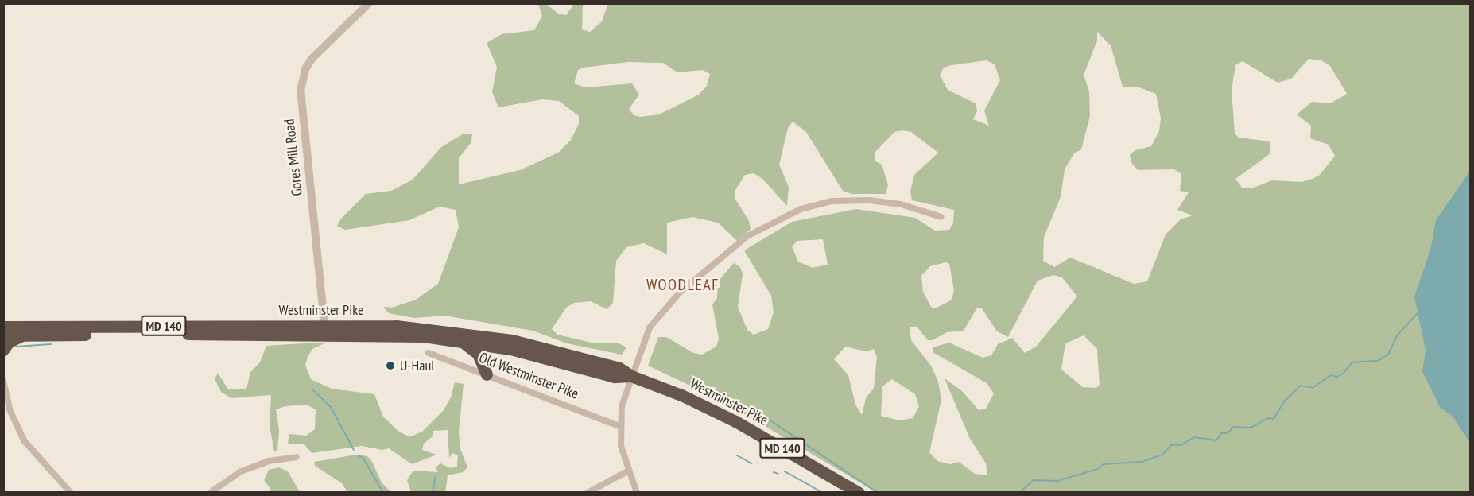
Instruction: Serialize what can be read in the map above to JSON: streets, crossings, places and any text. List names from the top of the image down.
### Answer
{
  "streets": {
    "highway": ["Westminster Pike", "MD 140"],
    "street": ["Gores Mill Road", "Old Westminster Pike"]
  },
  "crossings": [
    ["Gores Mill Road", "Westminster Pike"]
  ],
  "districts": ["WOODLEAF"],
  "places": ["U-Haul"]
}
